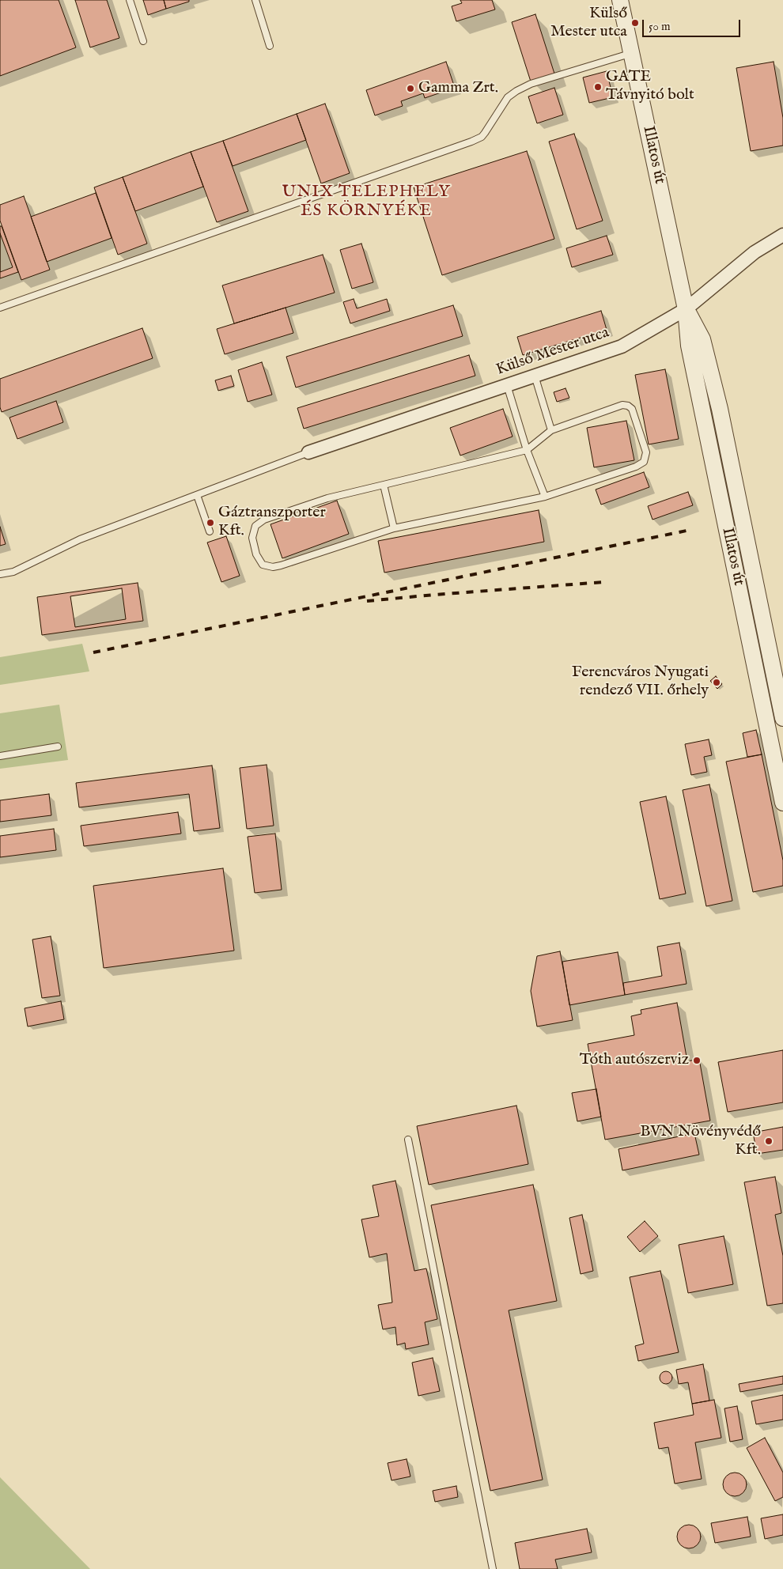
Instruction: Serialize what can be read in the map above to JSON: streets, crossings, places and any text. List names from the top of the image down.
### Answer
{
  "streets": {
    "street": ["Illatos út", "Külső Mester utca"]
  },
  "crossings": [
    ["Illatos út", "Külső Mester utca"]
  ],
  "districts": ["UNIX TELEPHELY ÉS KÖRNYÉKE"],
  "places": [
    "Külső Mester utca",
    "GATE Távnyitó bolt",
    "Gamma Zrt.",
    "Gáztranszporter Kft.",
    "Ferencváros Nyugati rendező VII. őrhely",
    "Tóth autószerviz",
    "BVN Növényvédő Kft."
  ],
  "scale_bar": "50 m"
}
